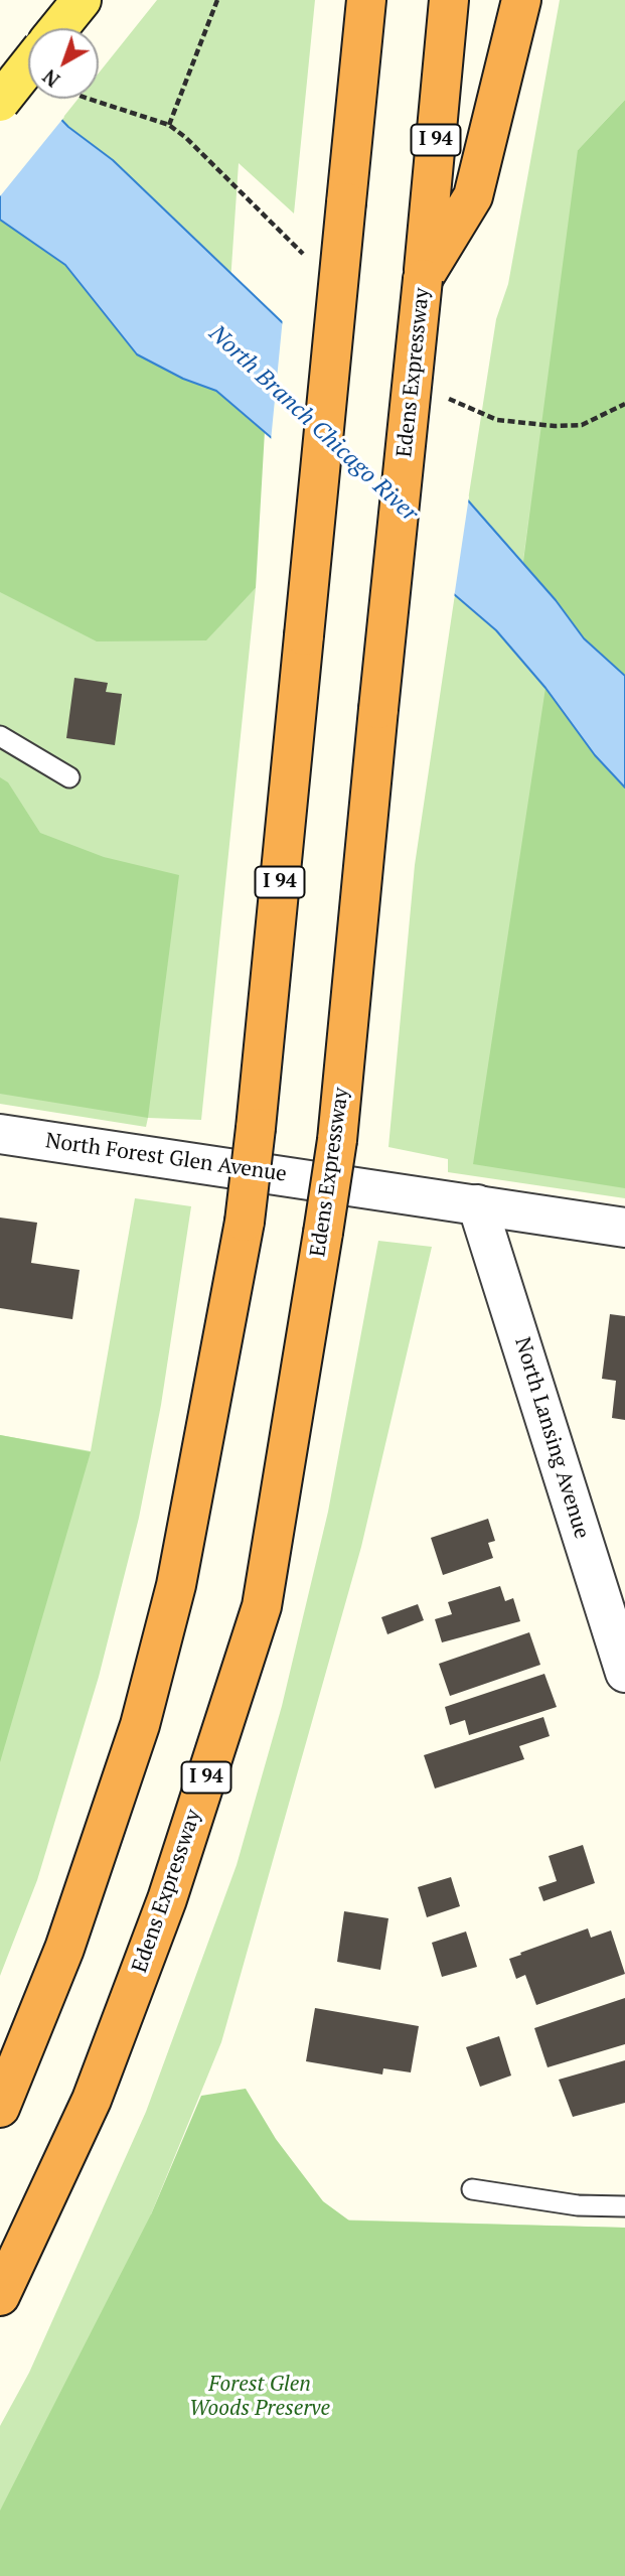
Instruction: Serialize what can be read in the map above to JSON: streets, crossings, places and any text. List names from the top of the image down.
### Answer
{
  "streets": {
    "highway": ["I 94", "Edens Expressway"],
    "street": ["North Forest Glen Avenue", "North Lansing Avenue"]
  },
  "crossings": [
    ["North Forest Glen Avenue", "North Lansing Avenue"]
  ],
  "water": ["North Branch Chicago River"],
  "parks": ["Forest Glen Woods Preserve"],
  "north": "bottom left"
}
